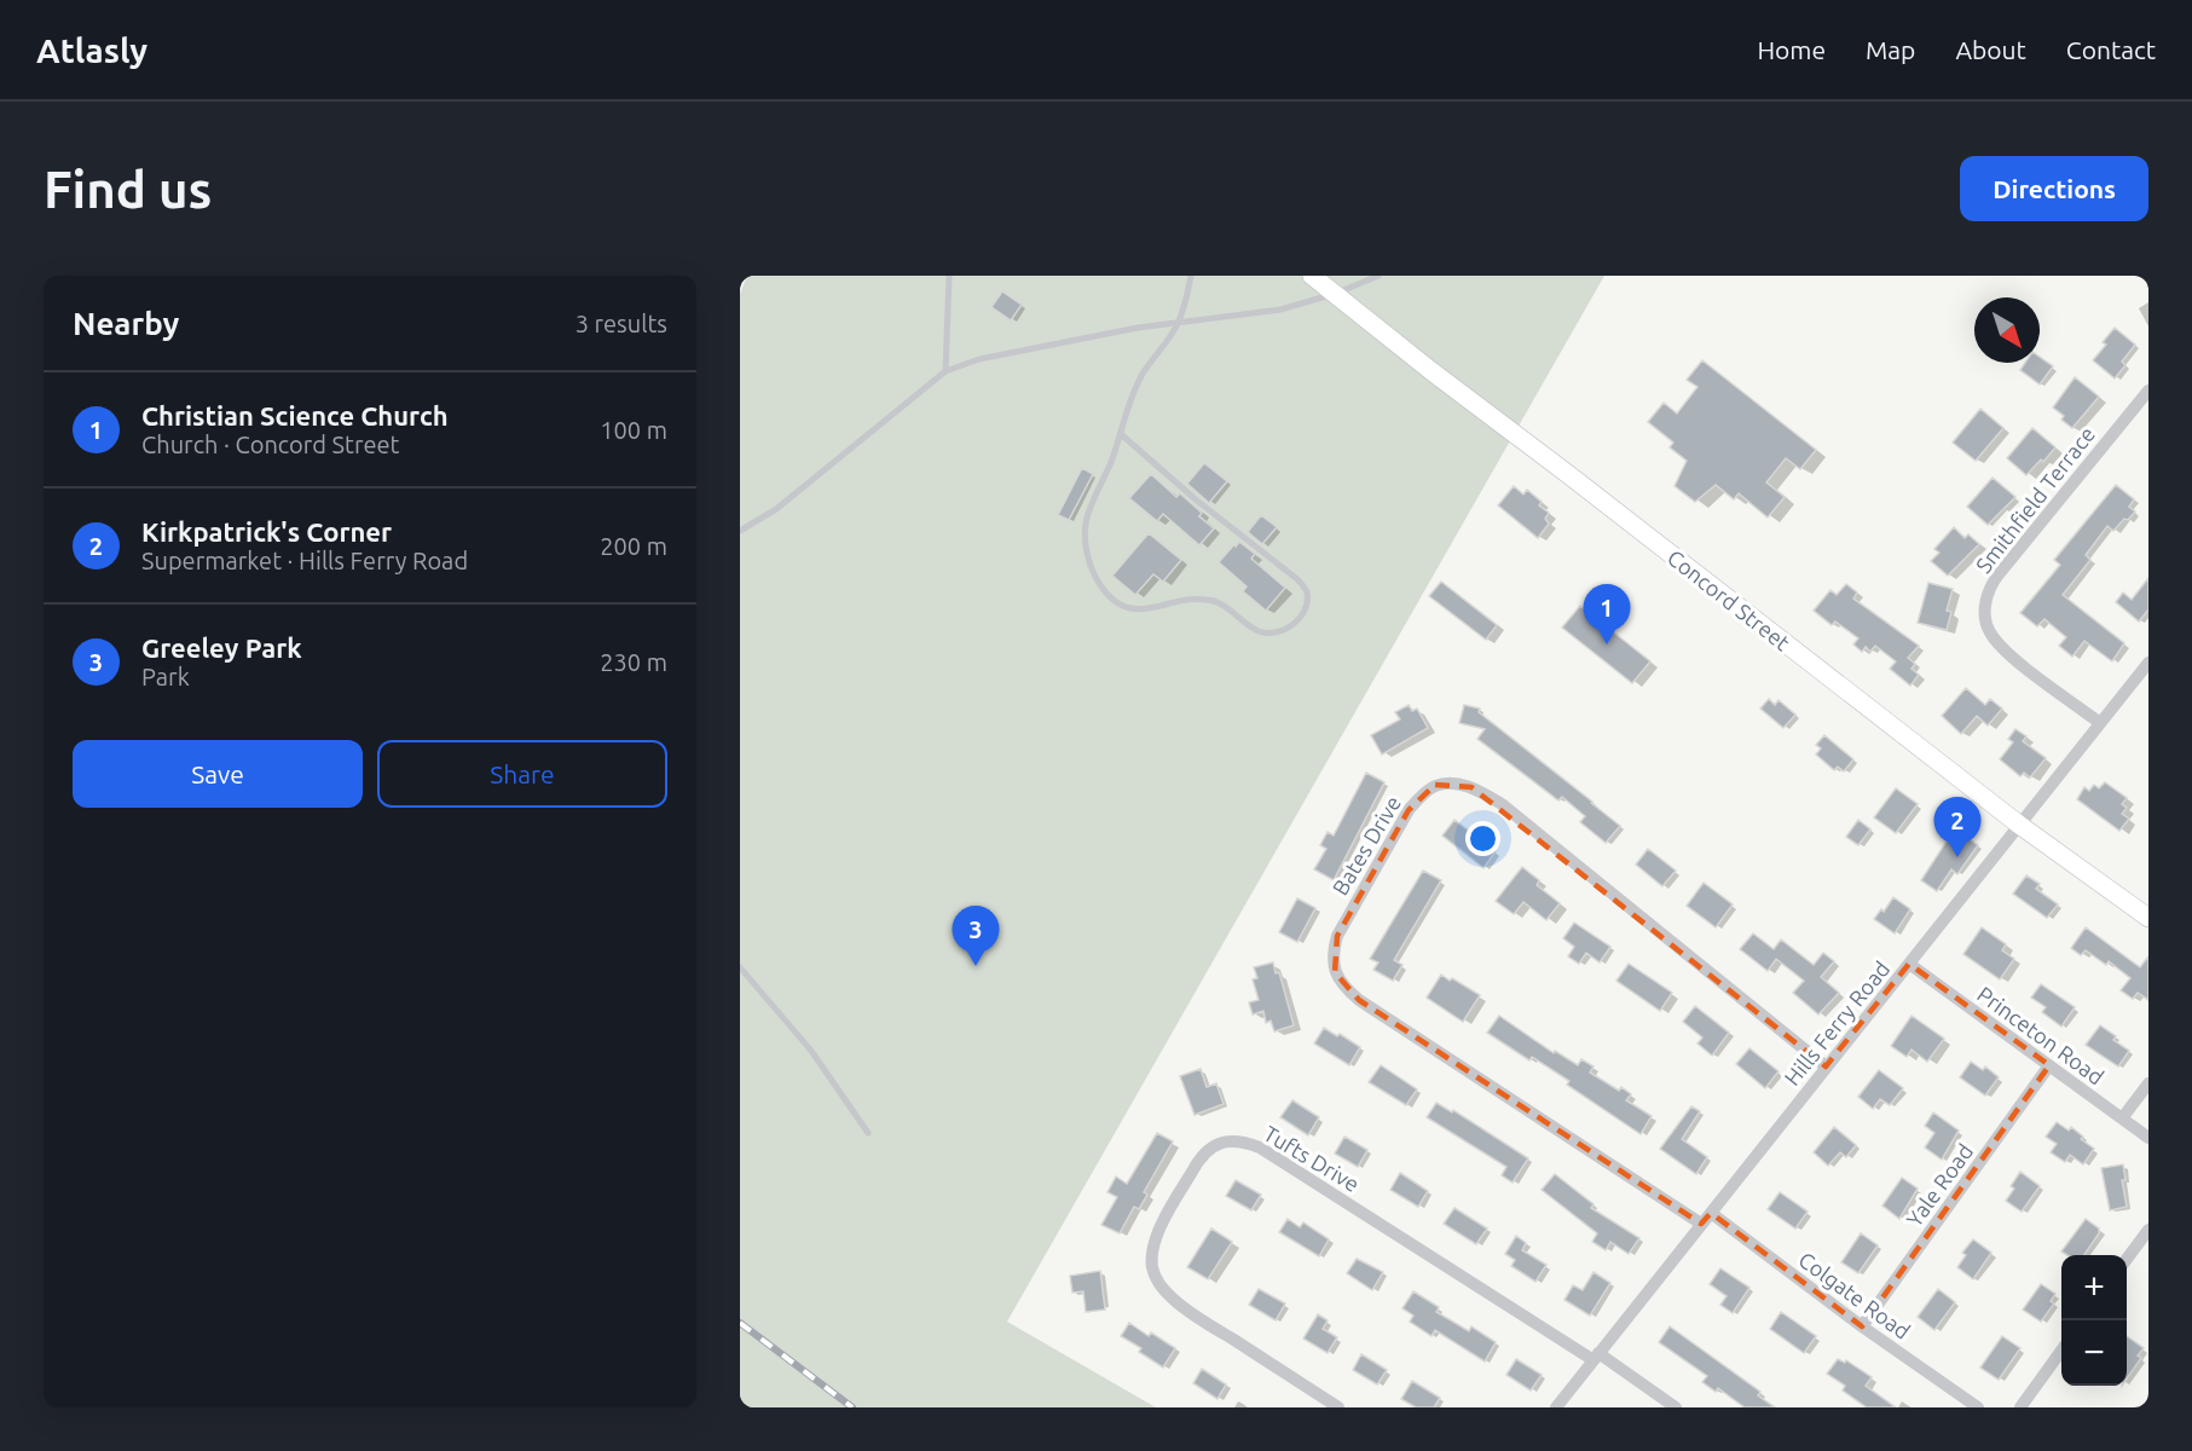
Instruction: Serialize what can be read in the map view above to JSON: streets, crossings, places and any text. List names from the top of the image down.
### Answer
{
  "streets": {
    "main road": ["Concord Street"],
    "street": [
      "Smithfield Terrace",
      "Bates Drive",
      "Hills Ferry Road",
      "Princeton Road",
      "Tufts Drive",
      "Yale Road",
      "Colgate Road"
    ]
  },
  "crossings": [
    ["Smithfield Terrace", "Hills Ferry Road"],
    ["Concord Street", "Hills Ferry Road"],
    ["Bates Drive", "Hills Ferry Road"],
    ["Bates Drive", "Colgate Road"],
    ["Hills Ferry Road", "Princeton Road"],
    ["Hills Ferry Road", "Tufts Drive"],
    ["Hills Ferry Road", "Colgate Road"],
    ["Princeton Road", "Yale Road"],
    ["Yale Road", "Colgate Road"]
  ],
  "north": "bottom right",
  "page": {
    "header": "Atlasly",
    "nav": [
      "Home",
      "Map",
      "About",
      "Contact"
    ],
    "buttons": [
      "Directions",
      ["Save", "Share"]
    ],
    "title": "Find us",
    "heading": ["Nearby", "3 results"],
    "list": [
      {
        "mark": "1",
        "name": "Christian Science Church",
        "note": "Church · Concord Street",
        "value": "100 m"
      },
      {
        "mark": "2",
        "name": "Kirkpatrick's Corner",
        "note": "Supermarket · Hills Ferry Road",
        "value": "200 m"
      },
      {
        "mark": "3",
        "name": "Greeley Park",
        "note": "Park",
        "value": "230 m"
      }
    ],
    "pins": ["1", "2", "3"],
    "map_buttons": ["+", "−"]
  }
}
